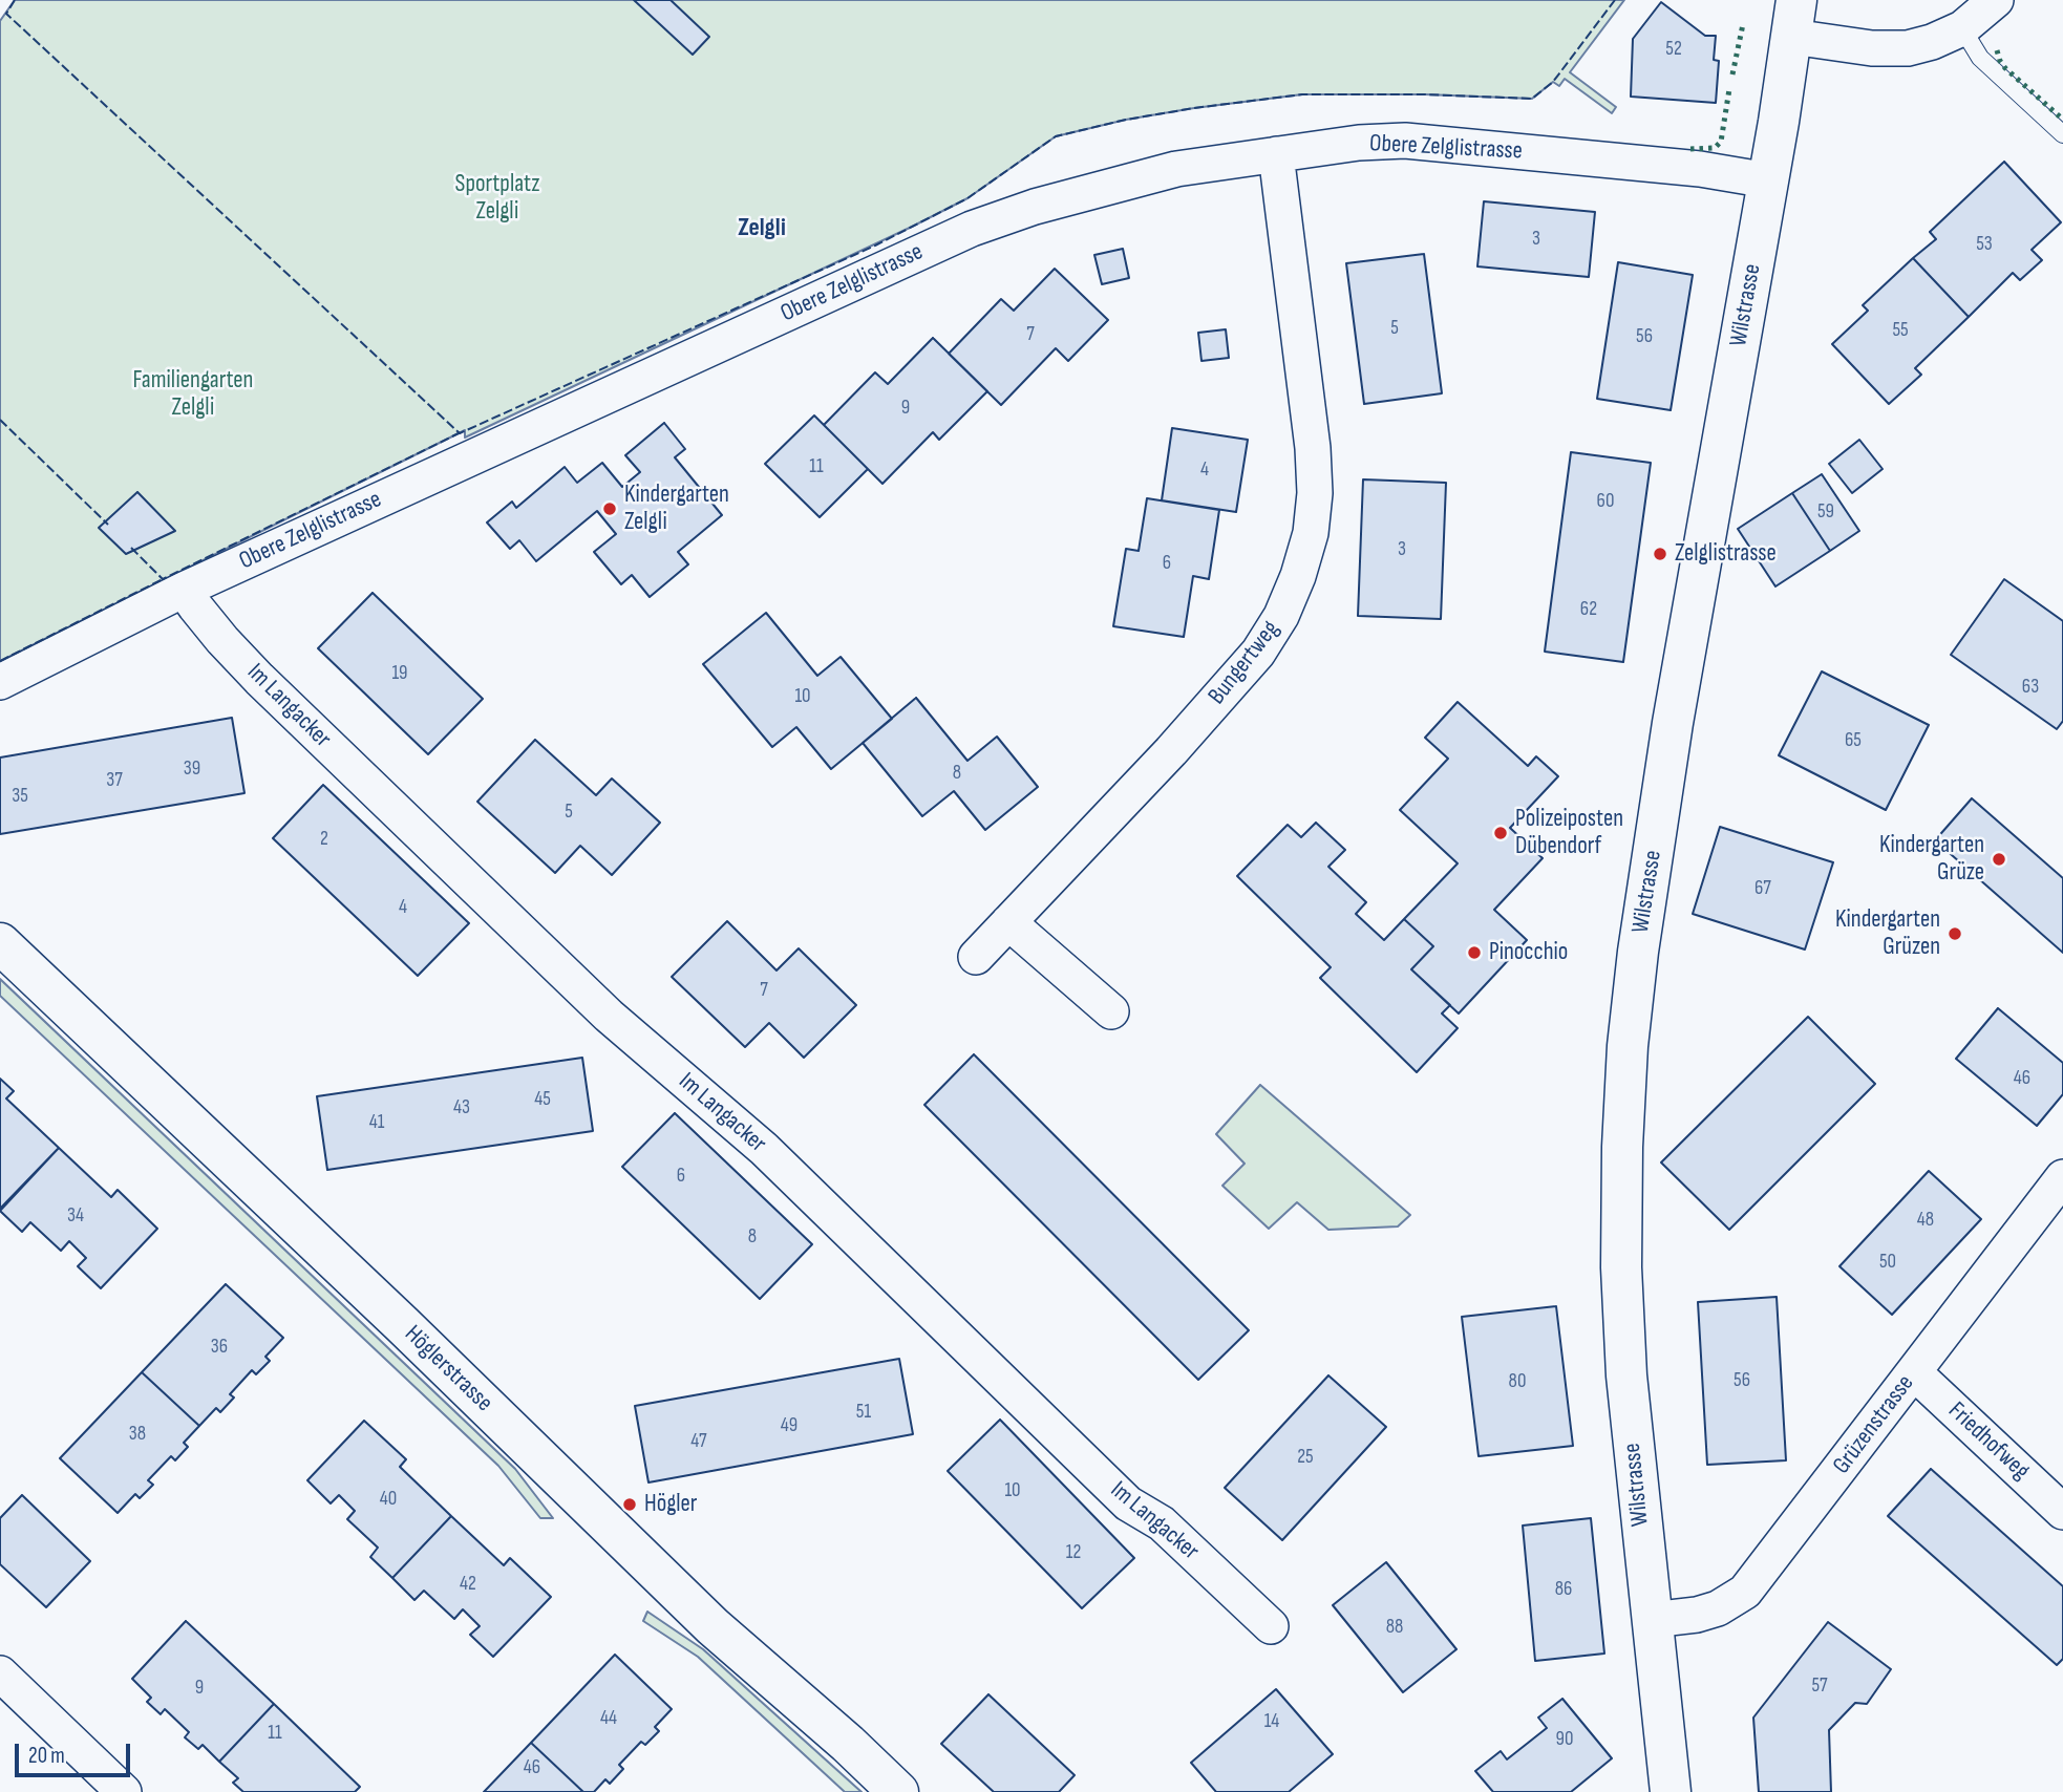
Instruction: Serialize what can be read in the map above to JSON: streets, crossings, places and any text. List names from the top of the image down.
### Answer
{
  "streets": {
    "street": [
      "Obere Zelglistrasse",
      "Wilstrasse",
      "Bungertweg",
      "Im Langacker",
      "Höglerstrasse",
      "Grüzenstrasse",
      "Friedhofweg"
    ]
  },
  "crossings": [
    ["Obere Zelglistrasse", "Wilstrasse"],
    ["Obere Zelglistrasse", "Bungertweg"],
    ["Obere Zelglistrasse", "Im Langacker"],
    ["Wilstrasse", "Grüzenstrasse"],
    ["Grüzenstrasse", "Friedhofweg"]
  ],
  "districts": ["Zelgli"],
  "parks": ["Sportplatz Zelgli", "Familiengarten Zelgli"],
  "places": [
    "Kindergarten Zelgli",
    "Zelglistrasse",
    "Polizeiposten Dübendorf",
    "Kindergarten Grüze",
    "Kindergarten Grüzen",
    "Pinocchio",
    "Högler"
  ],
  "house_numbers": [
    "52",
    "3",
    "53",
    "5",
    "55",
    "7",
    "56",
    "9",
    "11",
    "4",
    "60",
    "59",
    "3",
    "6",
    "62",
    "19",
    "63",
    "10",
    "65",
    "39",
    "8",
    "37",
    "35",
    "5",
    "2",
    "67",
    "4",
    "7",
    "46",
    "45",
    "43",
    "41",
    "6",
    "34",
    "48",
    "8",
    "50",
    "36",
    "56",
    "80",
    "51",
    "49",
    "38",
    "47",
    "25",
    "10",
    "40",
    "12",
    "42",
    "86",
    "88",
    "57",
    "9",
    "44",
    "14",
    "11",
    "90",
    "46"
  ],
  "scale_bar": "20 m"
}
